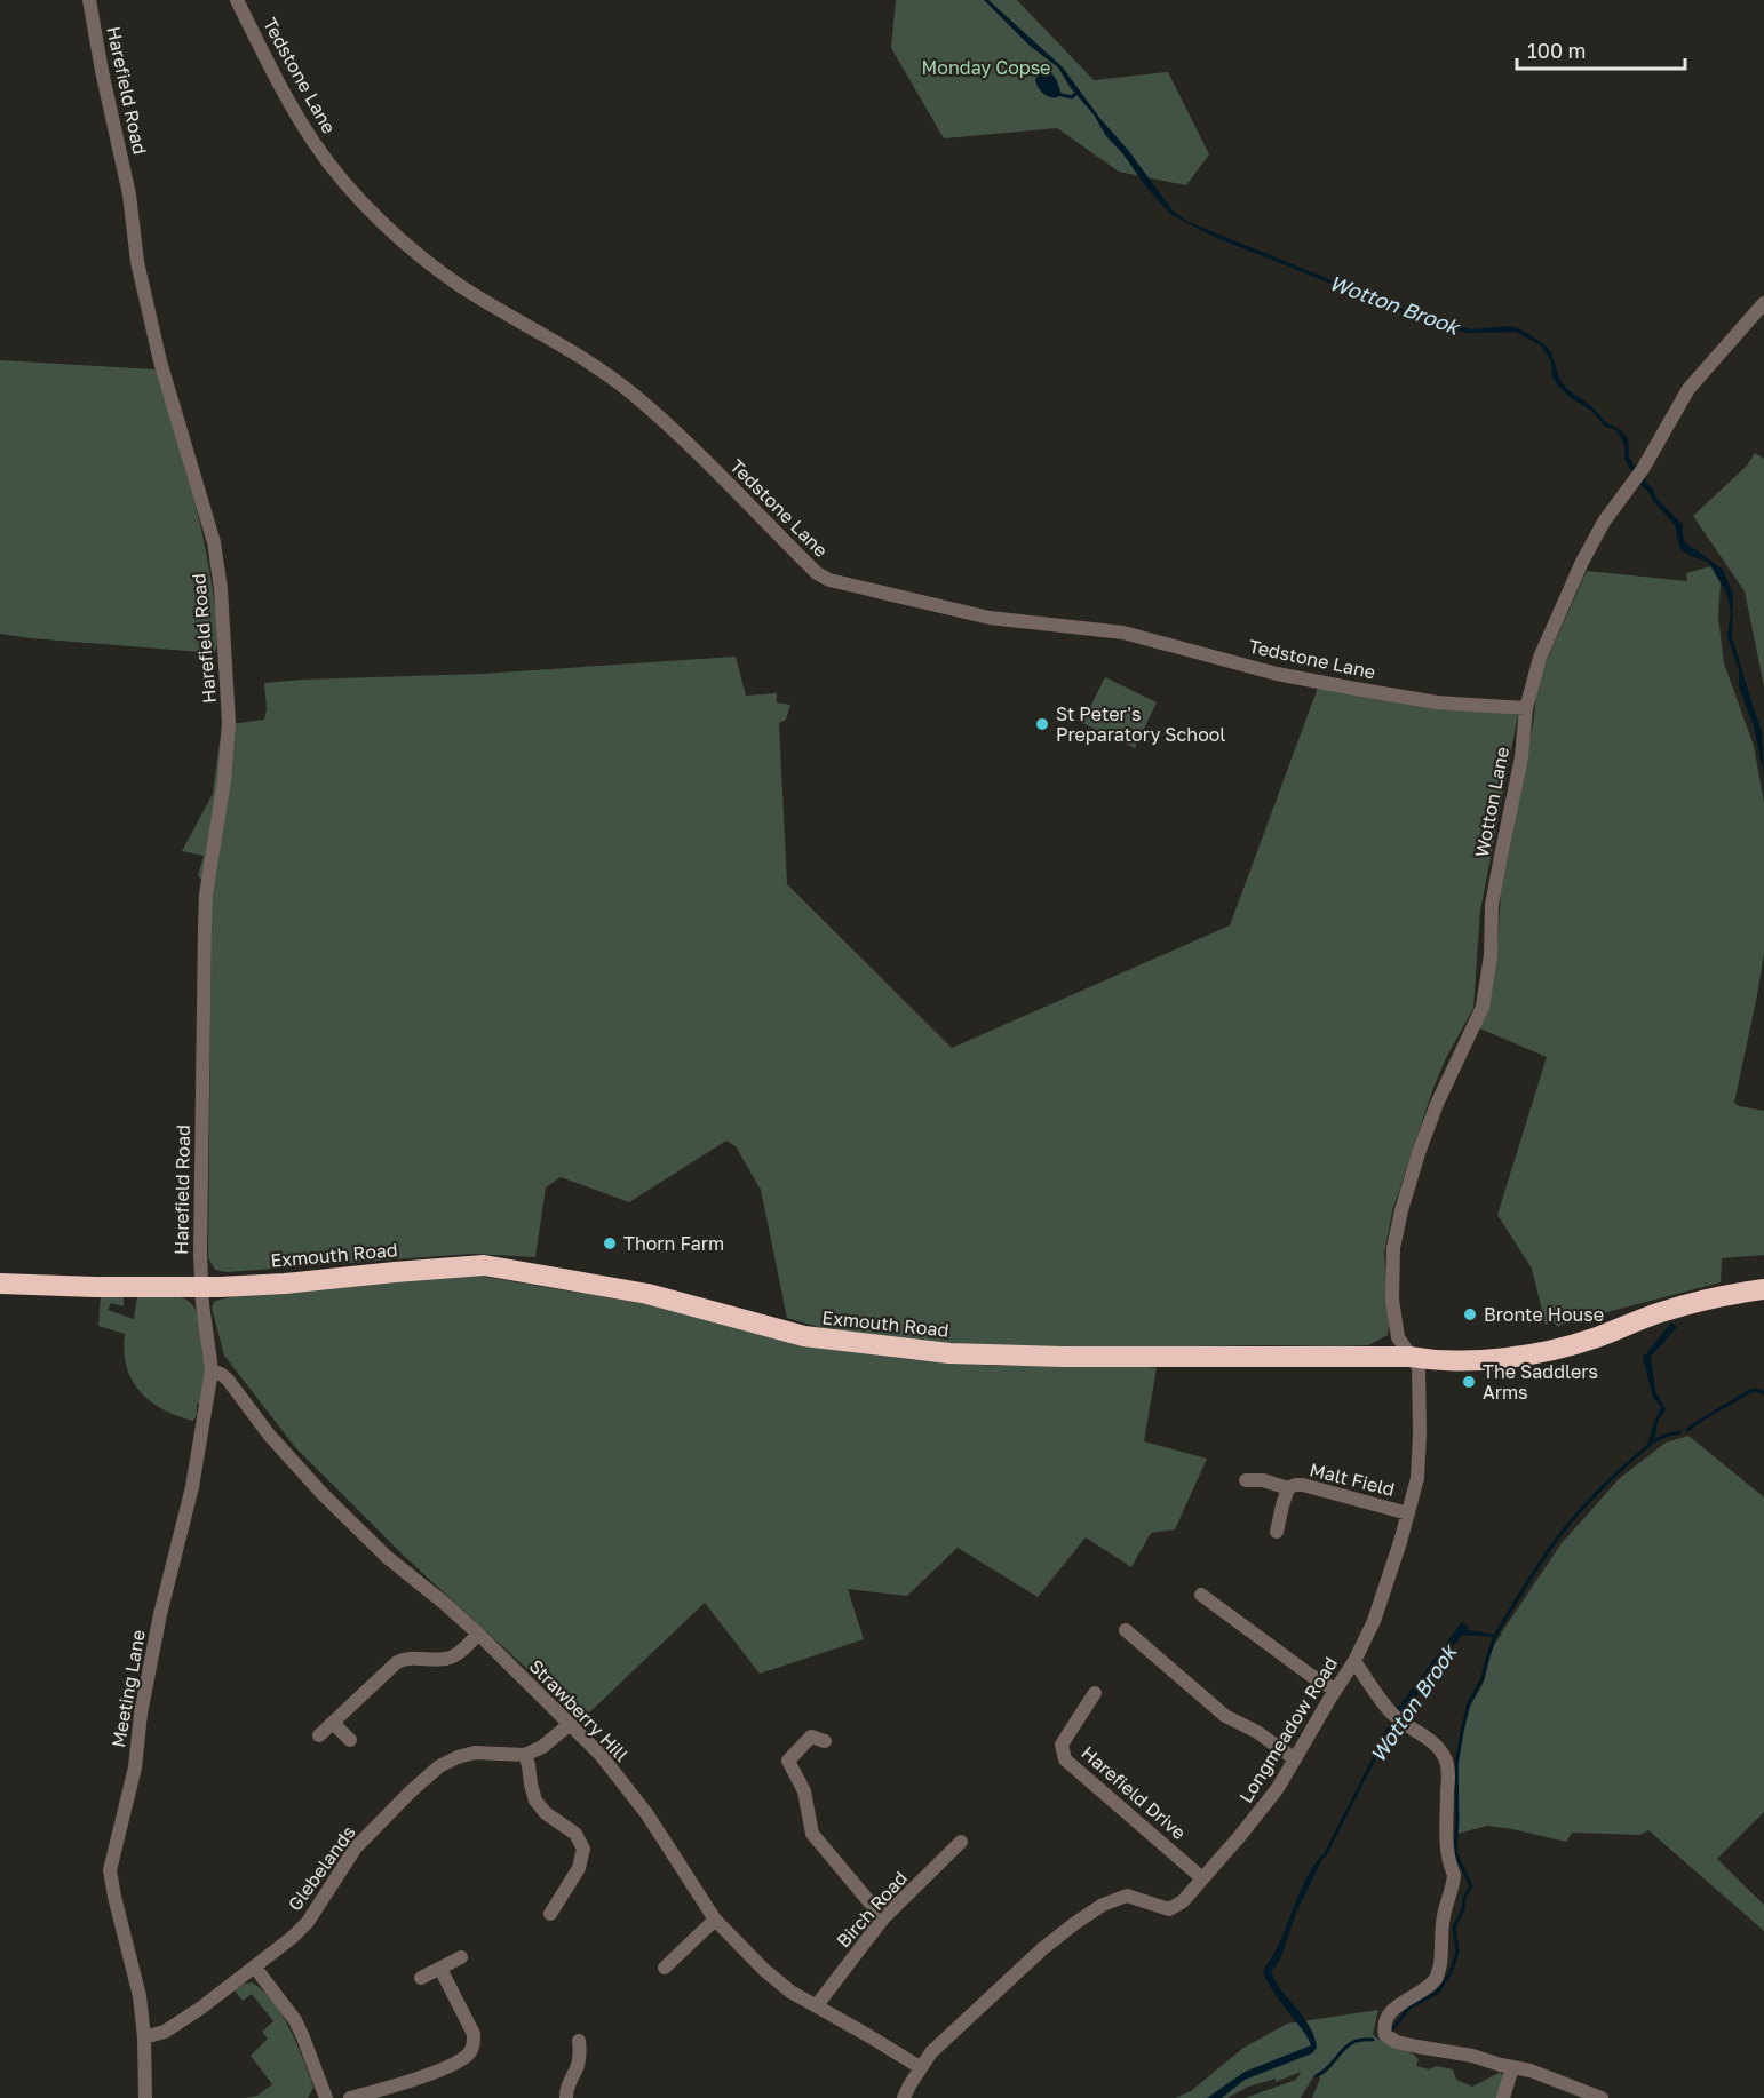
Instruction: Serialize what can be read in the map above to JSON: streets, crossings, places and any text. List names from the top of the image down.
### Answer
{
  "streets": {
    "highway": ["Exmouth Road"],
    "street": [
      "Tedstone Lane",
      "Harefield Road",
      "Wotton Lane",
      "Malt Field",
      "Meeting Lane",
      "Strawberry Hill",
      "Longmeadow Road",
      "Harefield Drive",
      "Glebelands",
      "Birch Road"
    ]
  },
  "crossings": [
    ["Tedstone Lane", "Wotton Lane"],
    ["Harefield Road", "Exmouth Road"],
    ["Harefield Road", "Meeting Lane"],
    ["Wotton Lane", "Exmouth Road"],
    ["Wotton Lane", "Longmeadow Road"],
    ["Exmouth Road", "Meeting Lane"],
    ["Exmouth Road", "Longmeadow Road"],
    ["Malt Field", "Longmeadow Road"],
    ["Meeting Lane", "Strawberry Hill"],
    ["Meeting Lane", "Glebelands"],
    ["Strawberry Hill", "Longmeadow Road"],
    ["Strawberry Hill", "Birch Road"],
    ["Longmeadow Road", "Harefield Drive"]
  ],
  "water": ["Wotton Brook"],
  "parks": ["Monday Copse"],
  "places": [
    "St Peter's Preparatory School",
    "Thorn Farm",
    "Bronte House",
    "The Saddlers Arms"
  ],
  "scale_bar": "100 m"
}
